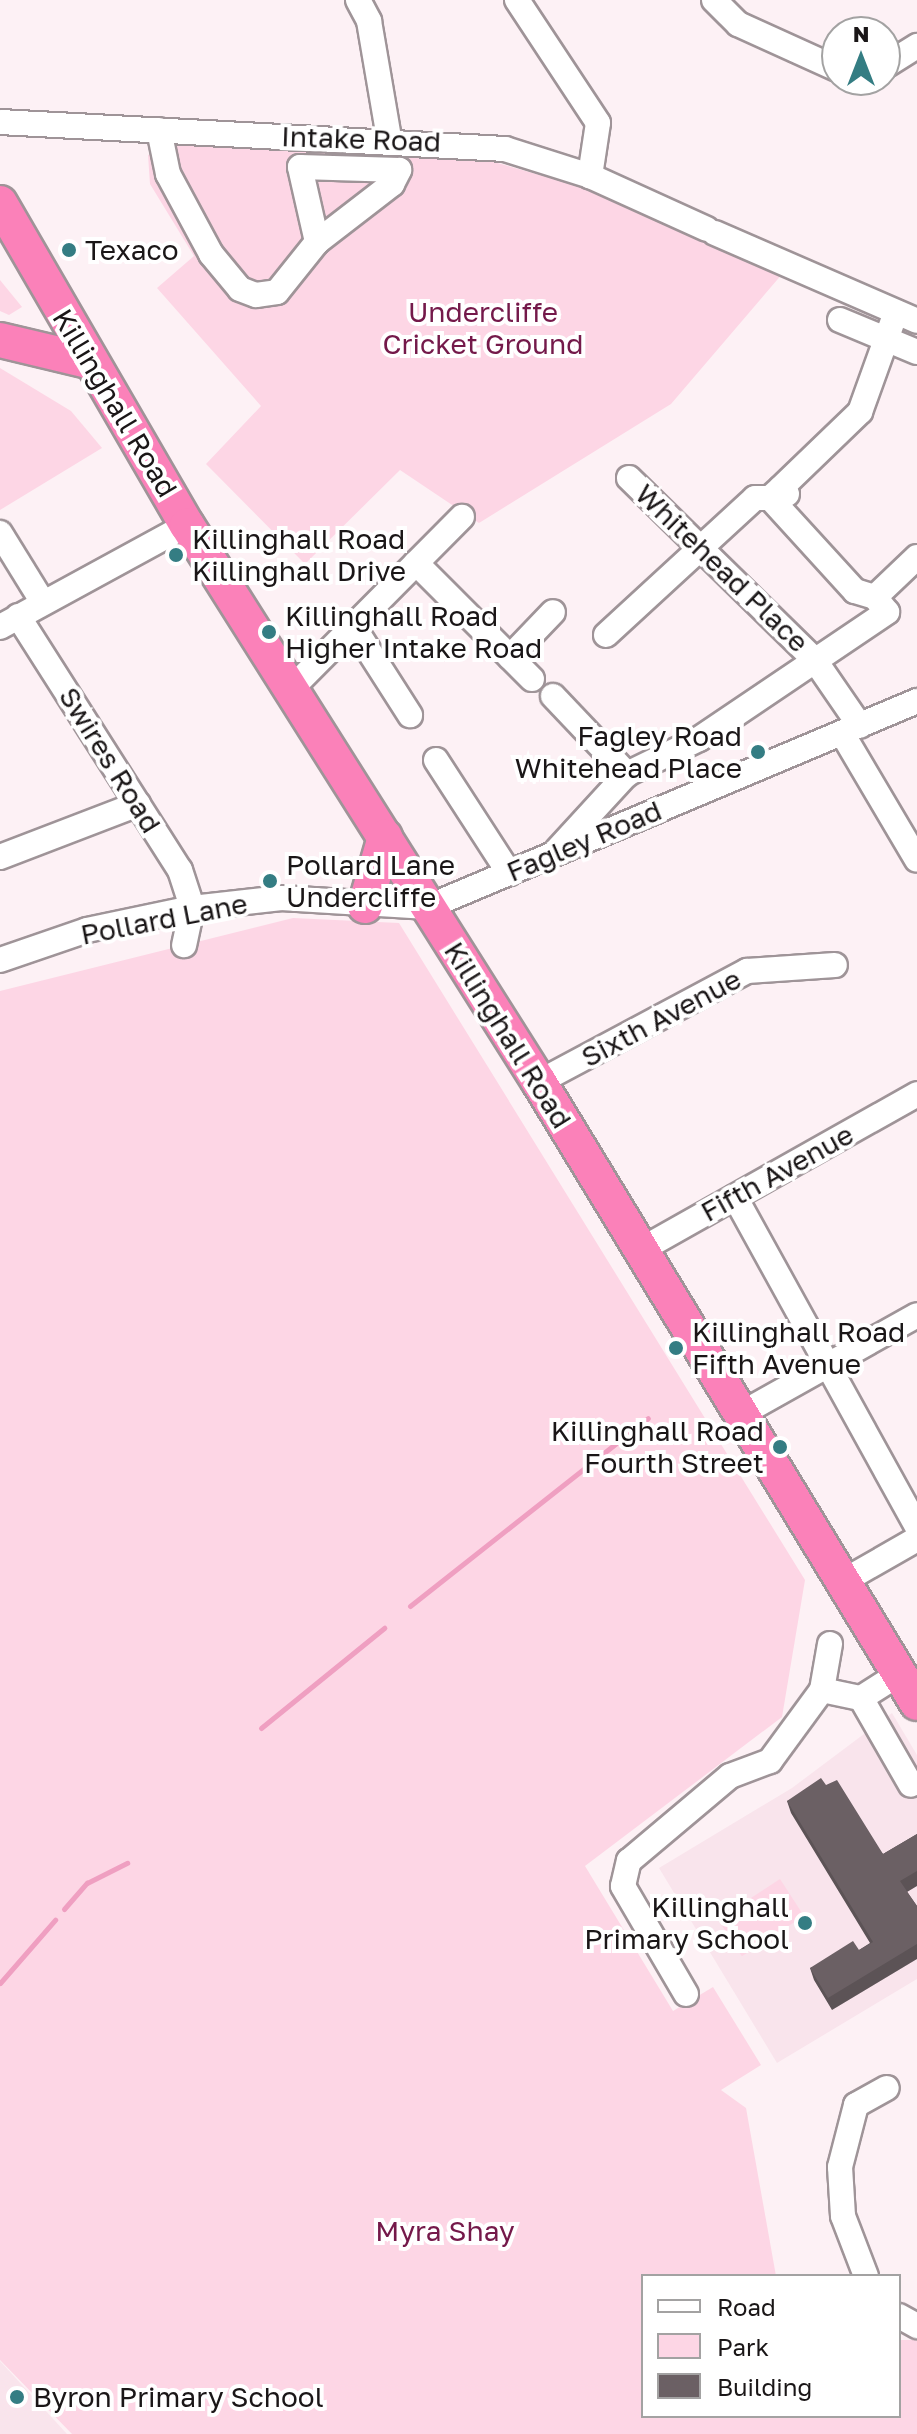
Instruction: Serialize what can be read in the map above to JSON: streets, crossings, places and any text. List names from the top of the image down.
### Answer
{
  "streets": {
    "highway": ["Killinghall Road"],
    "street": [
      "Intake Road",
      "Whitehead Place",
      "Swires Road",
      "Fagley Road",
      "Pollard Lane",
      "Sixth Avenue",
      "Fifth Avenue"
    ]
  },
  "crossings": [
    ["Killinghall Road", "Fagley Road"],
    ["Killinghall Road", "Pollard Lane"],
    ["Killinghall Road", "Sixth Avenue"],
    ["Killinghall Road", "Fifth Avenue"],
    ["Whitehead Place", "Fagley Road"],
    ["Swires Road", "Pollard Lane"],
    ["Fagley Road", "Pollard Lane"]
  ],
  "parks": ["Undercliffe Cricket Ground", "Myra Shay"],
  "places": [
    "Texaco",
    "Killinghall Road Killinghall Drive",
    "Killinghall Road Higher Intake Road",
    "Fagley Road Whitehead Place",
    "Pollard Lane Undercliffe",
    "Killinghall Road Fifth Avenue",
    "Killinghall Road Fourth Street",
    "Killinghall Primary School",
    "Byron Primary School"
  ],
  "legend": ["Road", "Park", "Building"],
  "north": "top"
}
